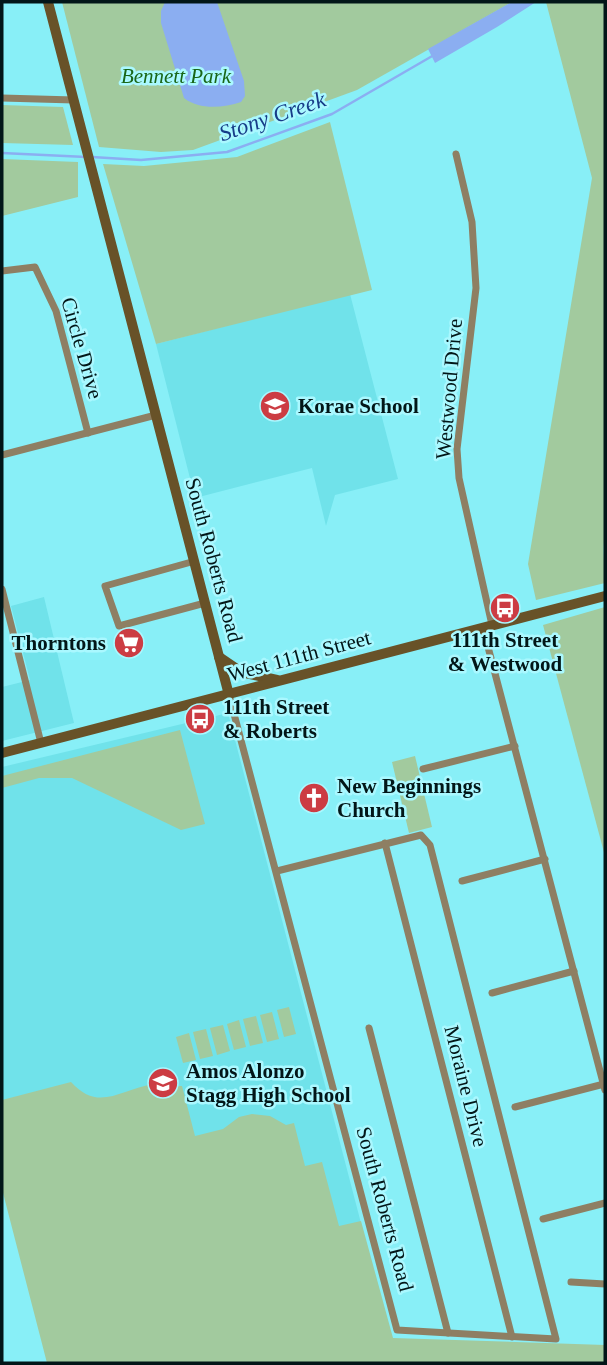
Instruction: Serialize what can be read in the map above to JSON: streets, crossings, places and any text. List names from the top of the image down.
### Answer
{
  "streets": {
    "street": [
      "Circle Drive",
      "Westwood Drive",
      "South Roberts Road",
      "West 111th Street",
      "Moraine Drive"
    ]
  },
  "crossings": [
    ["Westwood Drive", "West 111th Street"],
    ["South Roberts Road", "West 111th Street"]
  ],
  "water": ["Stony Creek"],
  "parks": ["Bennett Park"],
  "places": {
    "school or university": ["Korae School", "Amos Alonzo Stagg High School"],
    "bus stop": ["111th Street & Westwood", "111th Street & Roberts"],
    "supermarket": ["Thorntons"],
    "church": ["New Beginnings Church"]
  }
}
